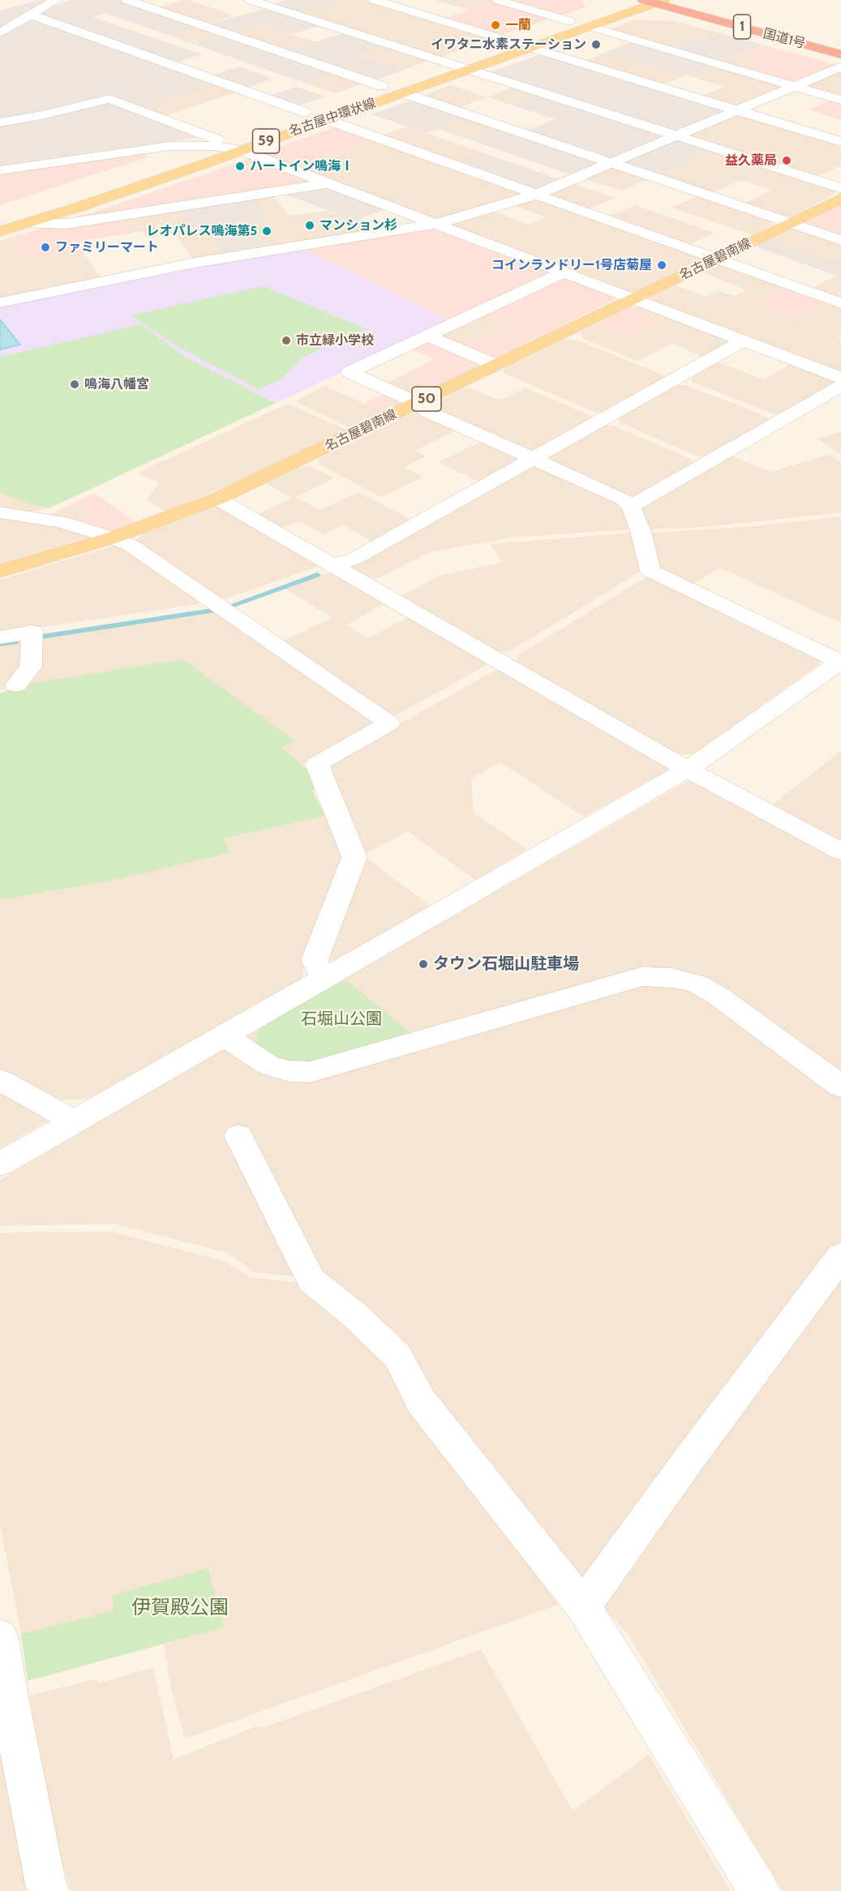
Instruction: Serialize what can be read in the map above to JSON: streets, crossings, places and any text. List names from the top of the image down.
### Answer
{
  "streets": {
    "highway": ["1", "国道1号"],
    "main road": [
      "名古屋中環状線",
      "59",
      "名古屋碧南線",
      "50"
    ]
  },
  "crossings": [
    ["国道1号", "名古屋中環状線"]
  ],
  "parks": ["石堀山公園", "伊賀殿公園"],
  "places": [
    "一蘭",
    "イワタニ水素ステーション",
    "益久薬局",
    "ハートイン鳴海Ⅰ",
    "マンション杉",
    "レオパレス鳴海第5",
    "ファミリーマート",
    "コインランドリー1号店菊屋",
    "市立緑小学校",
    "鳴海八幡宮",
    "タウン石堀山駐車場"
  ]
}
